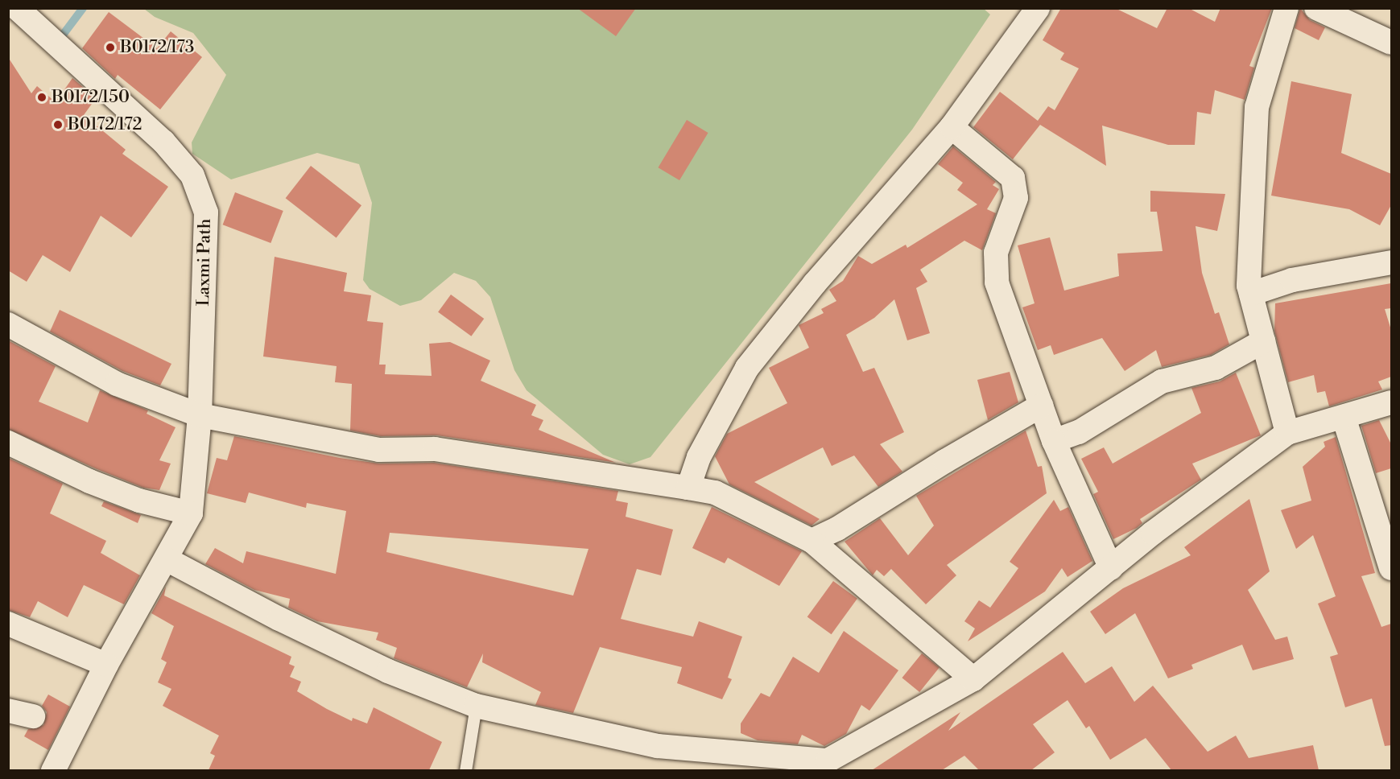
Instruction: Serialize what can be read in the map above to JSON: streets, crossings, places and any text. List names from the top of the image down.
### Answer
{
  "streets": {
    "street": ["Laxmi Path"]
  },
  "places": ["B0172/173", "B0172/150", "B0172/172"]
}
